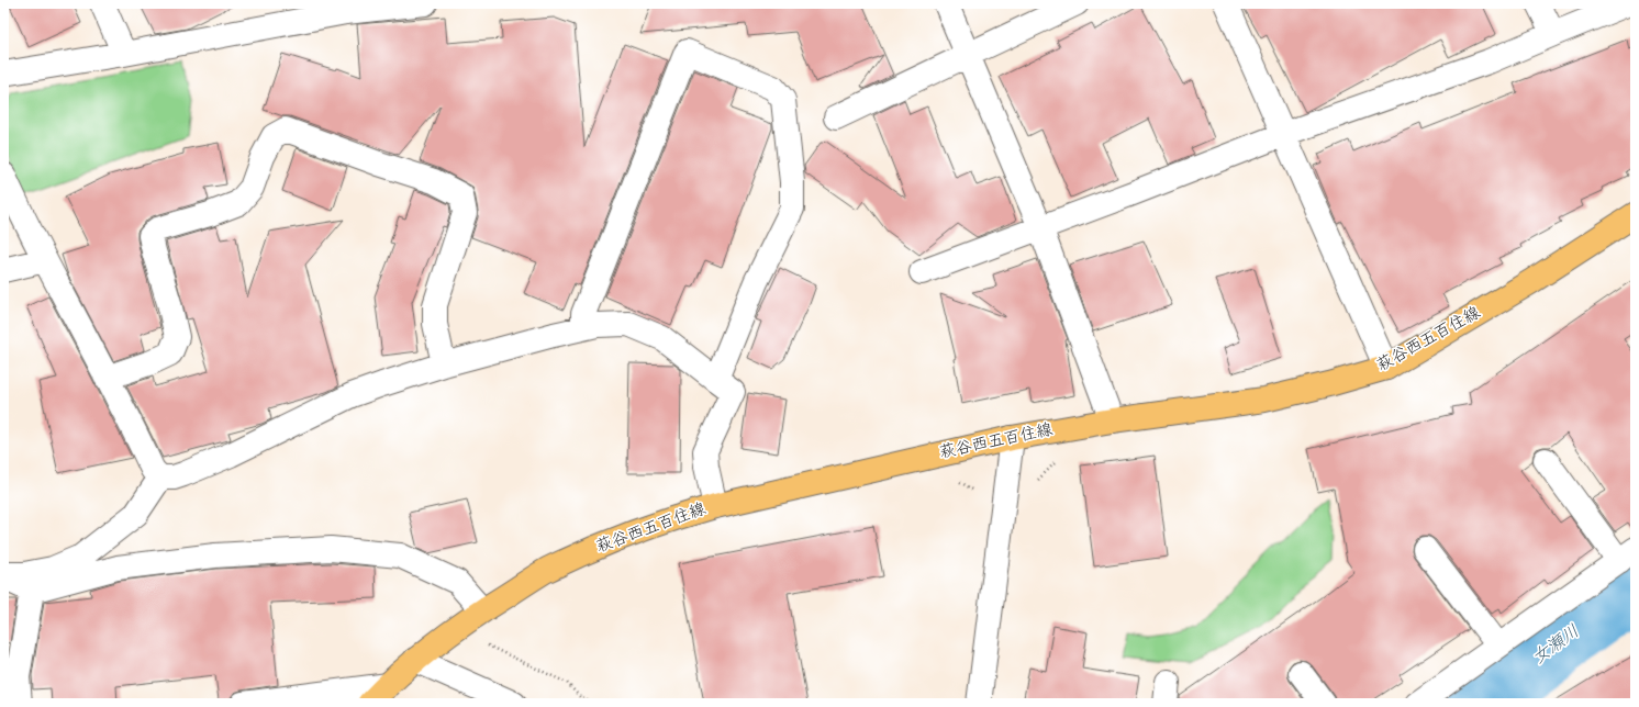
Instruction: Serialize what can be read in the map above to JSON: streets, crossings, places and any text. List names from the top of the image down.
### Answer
{
  "streets": {
    "main road": ["萩谷西五百住線"]
  },
  "water": ["女瀬川"]
}
